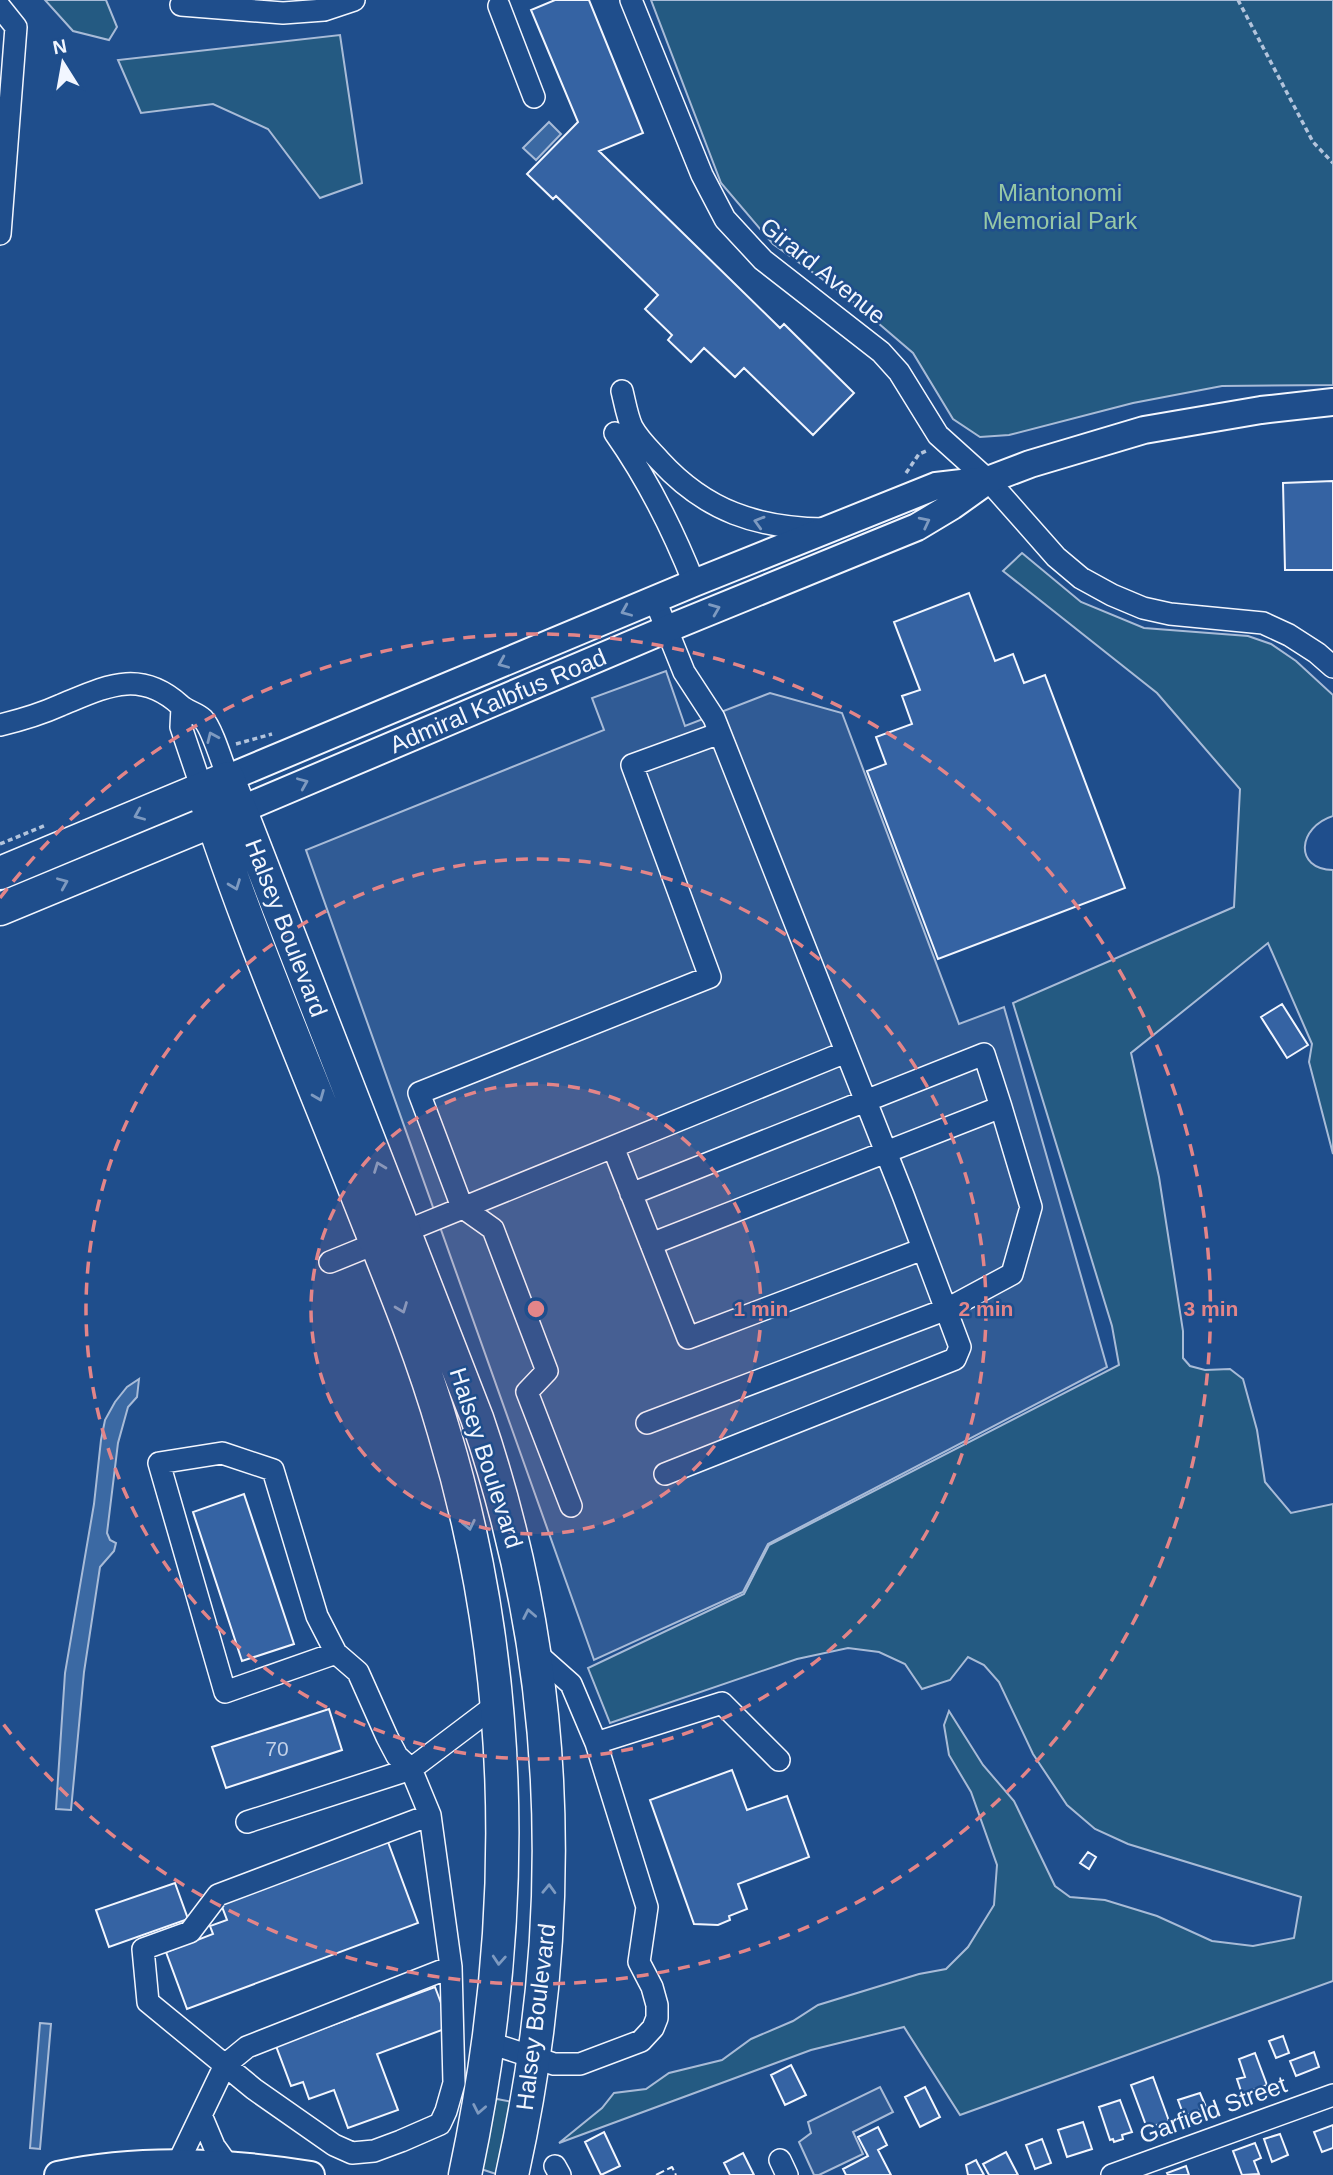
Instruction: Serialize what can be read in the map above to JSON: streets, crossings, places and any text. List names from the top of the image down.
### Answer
{
  "streets": {
    "highway": ["Admiral Kalbfus Road", "Halsey Boulevard"],
    "street": ["Girard Avenue", "Garfield Street"]
  },
  "crossings": [
    ["Girard Avenue", "Admiral Kalbfus Road"],
    ["Admiral Kalbfus Road", "Halsey Boulevard"]
  ],
  "parks": ["Miantonomi Memorial Park"],
  "house_numbers": ["70"],
  "north": "top",
  "rings": ["1 min", "2 min", "3 min"]
}
